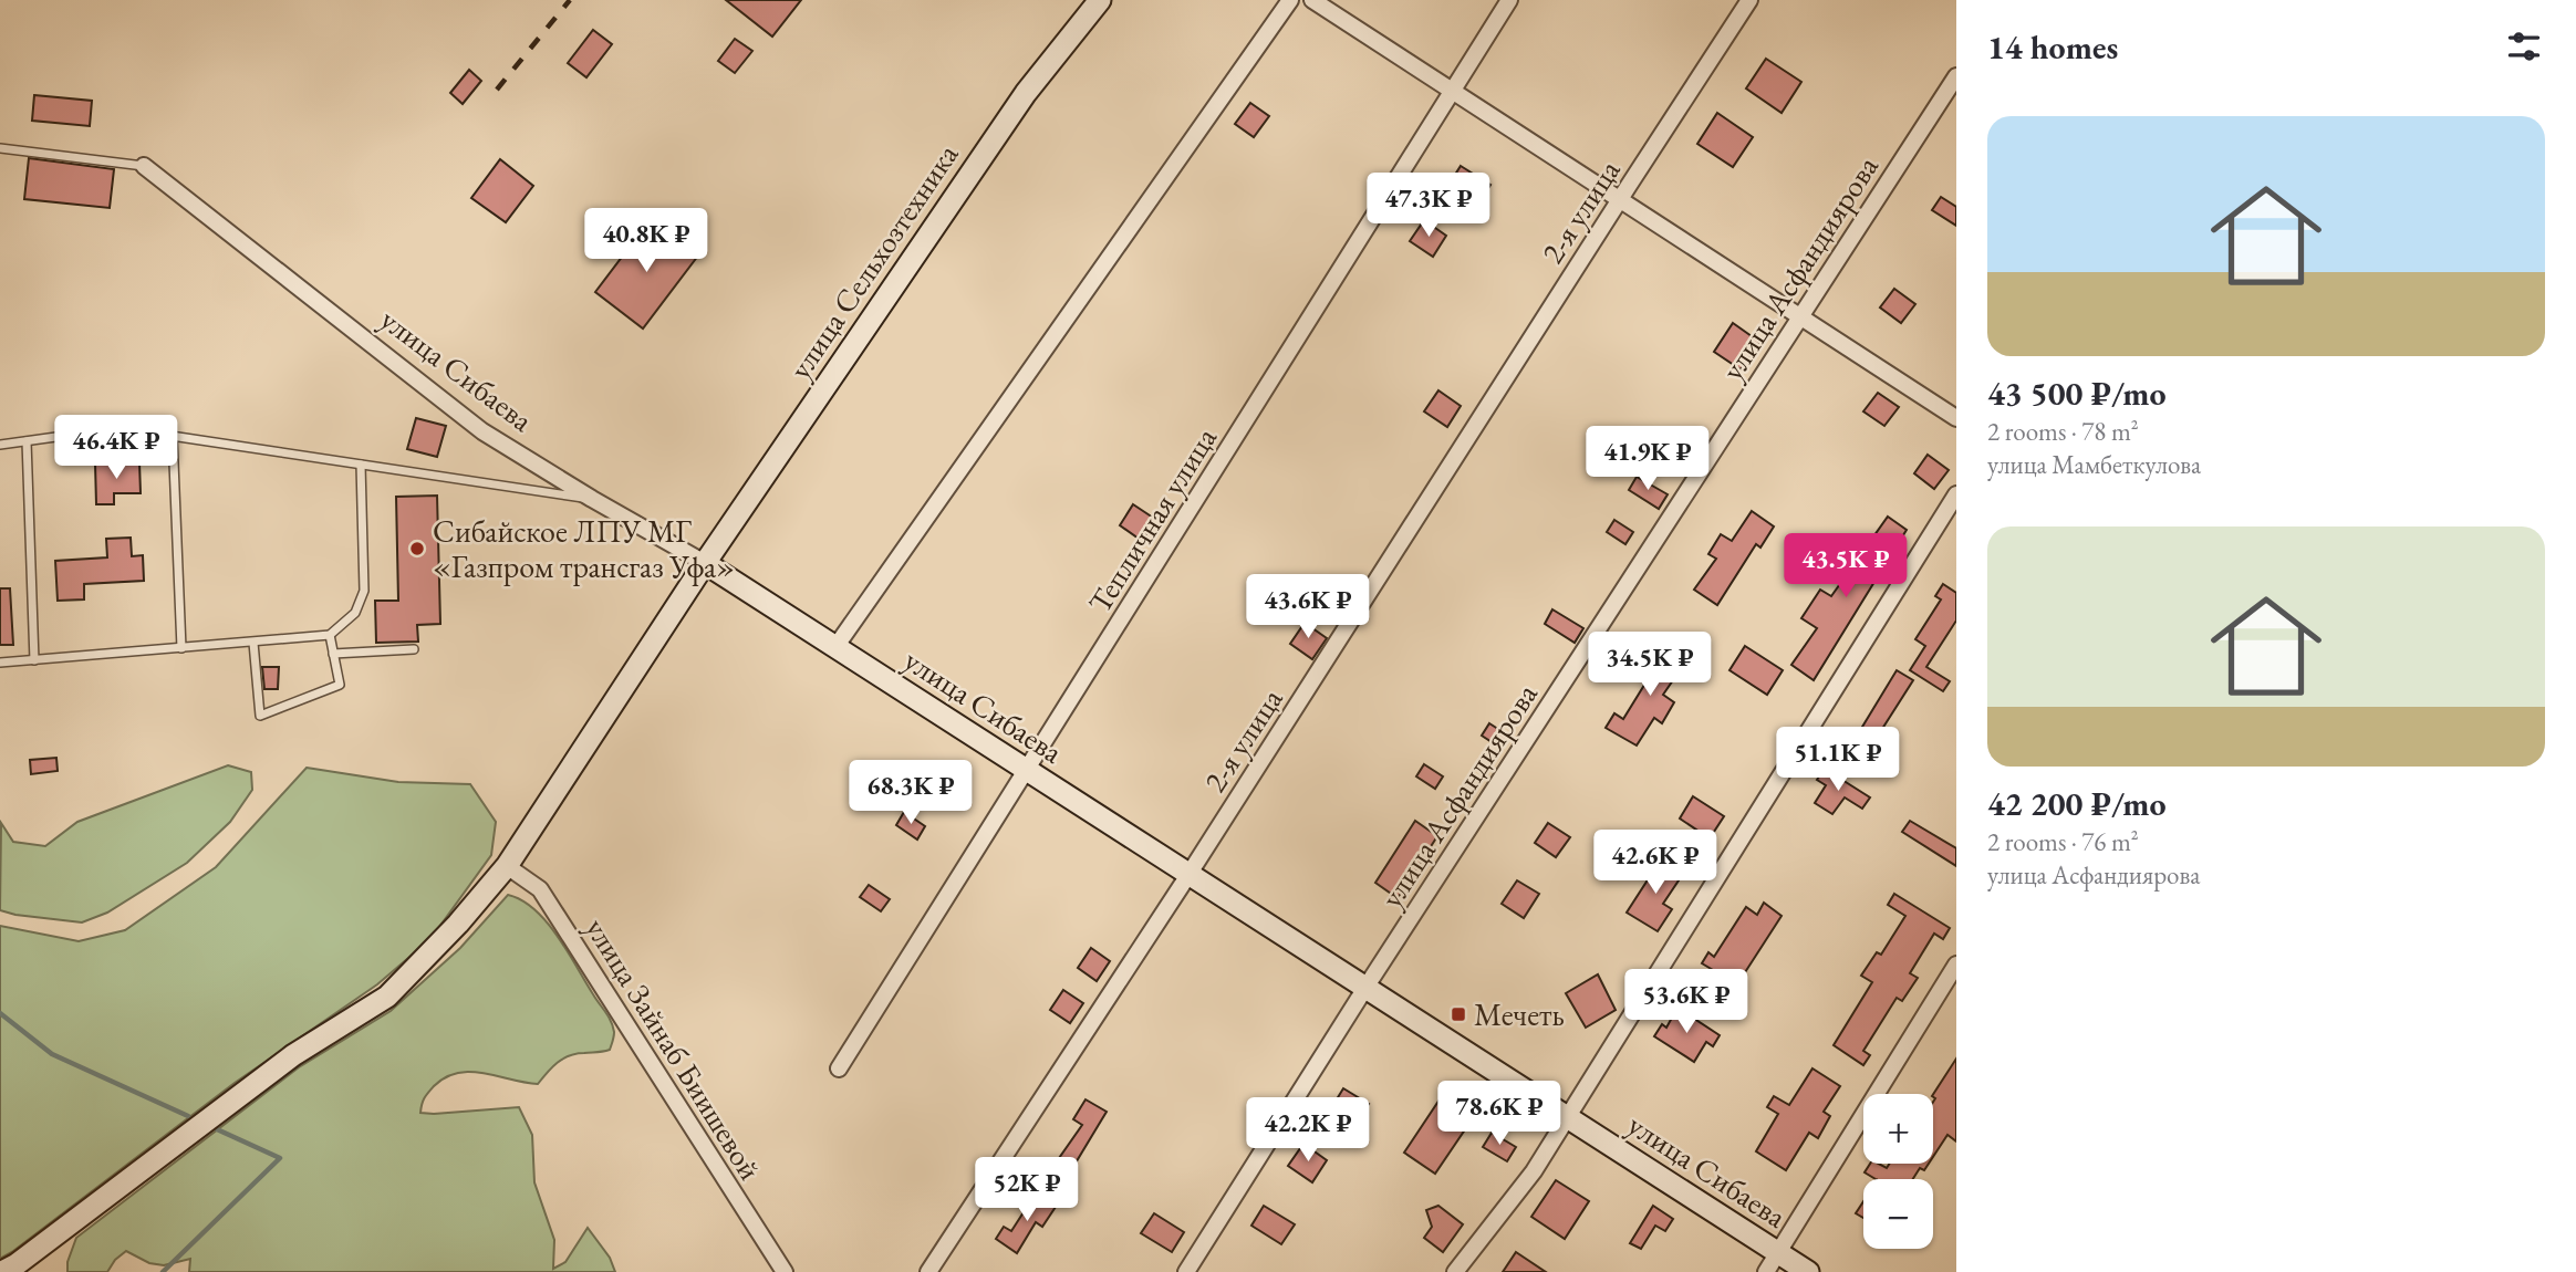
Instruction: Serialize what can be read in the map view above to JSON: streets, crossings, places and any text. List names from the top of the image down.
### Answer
{
  "streets": {
    "main road": ["улица Сельхозтехника", "улица Сибаева"],
    "street": [
      "2-я улица",
      "улица Асфандиярова",
      "Тепличная улица",
      "улица Зайнаб Биишевой"
    ]
  },
  "crossings": [
    ["2-я улица", "улица Сибаева"],
    ["улица Сельхозтехника", "улица Сибаева"],
    ["улица Сельхозтехника", "улица Зайнаб Биишевой"],
    ["улица Асфандиярова", "улица Сибаева"],
    ["улица Сибаева", "Тепличная улица"]
  ],
  "places": {
    "other": ["Сибайское ЛПУ МГ «Газпром трансгаз Уфа»"],
    "transit": ["Мечеть"]
  },
  "page": {
    "heading": "14 homes",
    "list": [
      {
        "name": "43 500 ₽/mo",
        "note": "2 rooms · 78 m² · улица Мамбеткулова"
      },
      {
        "name": "42 200 ₽/mo",
        "note": "2 rooms · 76 m² · улица Асфандиярова"
      }
    ],
    "price": [
      "47.3K ₽",
      "40.8K ₽",
      "46.4K ₽",
      "41.9K ₽",
      "43.5K ₽",
      "43.6K ₽",
      "34.5K ₽",
      "51.1K ₽",
      "68.3K ₽",
      "42.6K ₽",
      "53.6K ₽",
      "78.6K ₽",
      "42.2K ₽",
      "52K ₽"
    ],
    "map_buttons": ["+", "−"]
  }
}
